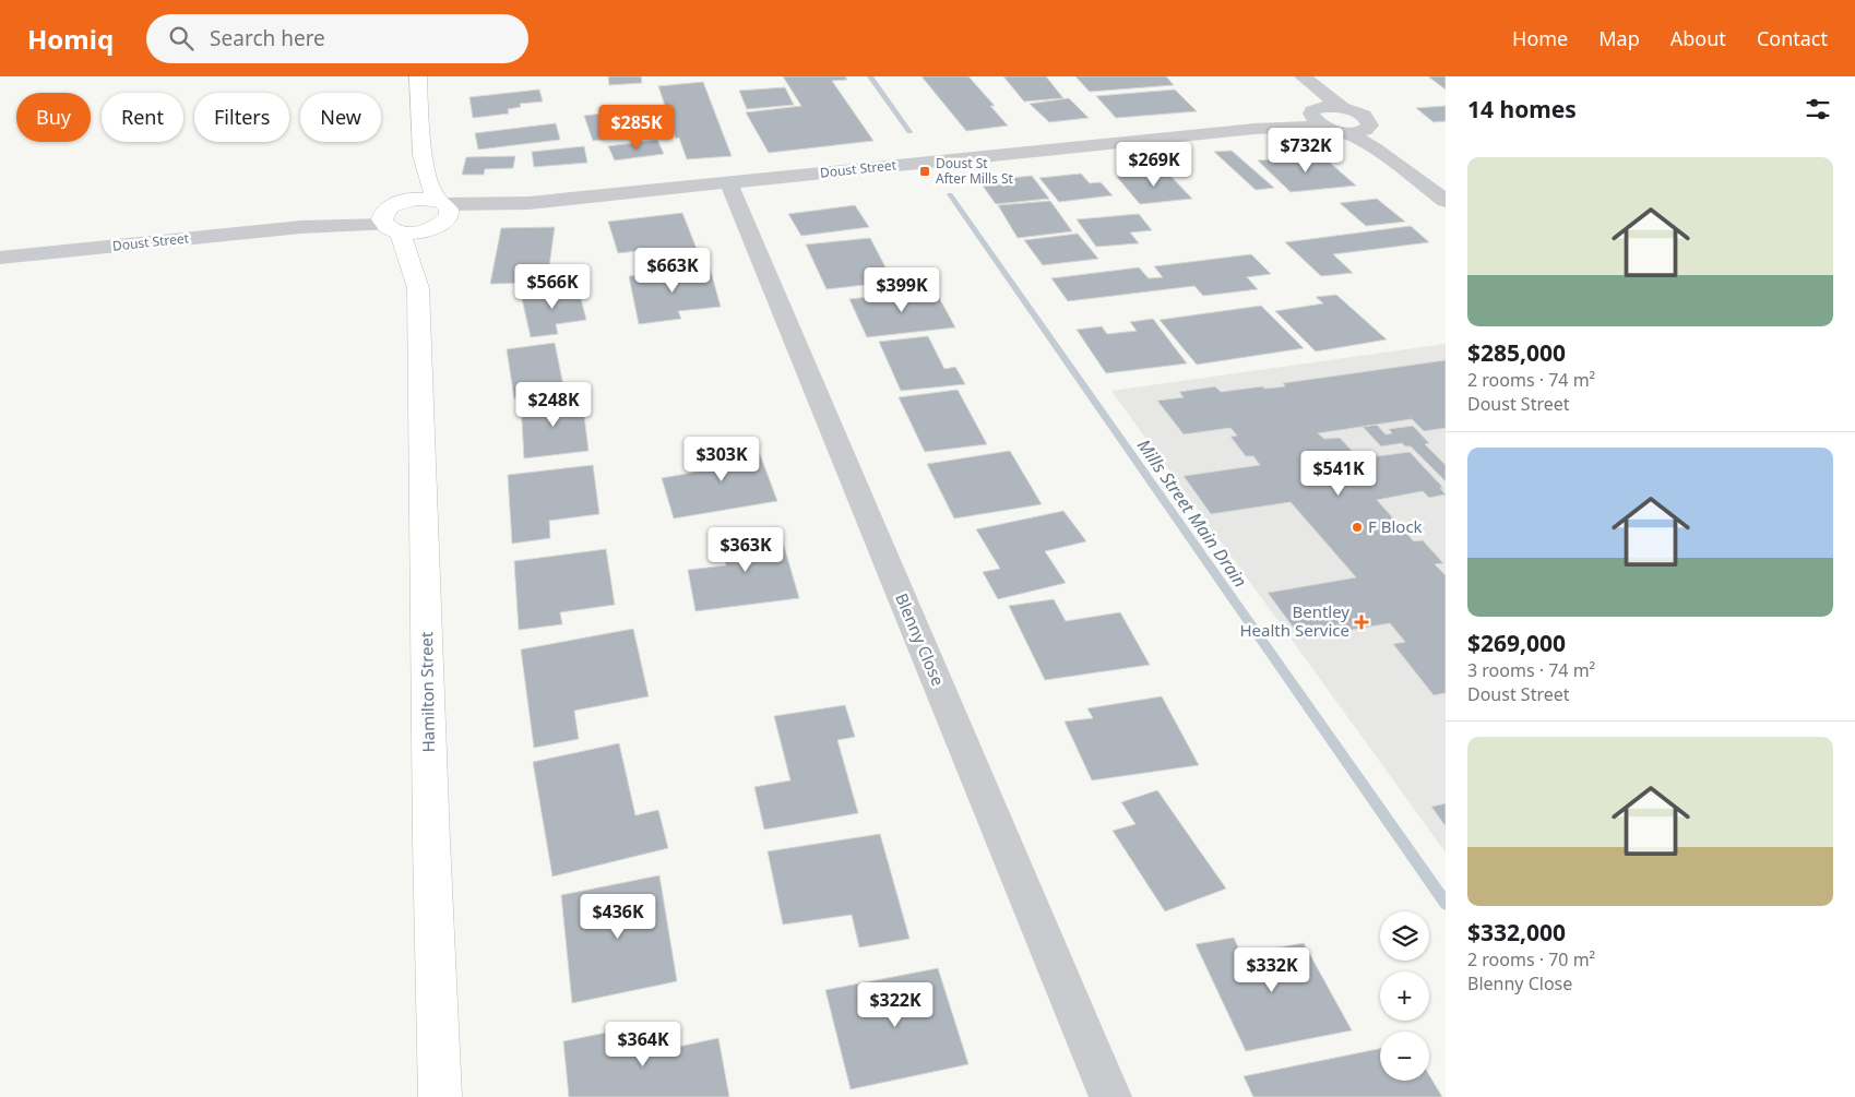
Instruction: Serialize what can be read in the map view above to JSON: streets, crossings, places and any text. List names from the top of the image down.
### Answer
{
  "streets": {
    "main road": ["Hamilton Street"],
    "street": ["Doust Street", "Blenny Close"]
  },
  "crossings": [
    ["Doust Street", "Blenny Close"],
    ["Doust Street", "Hamilton Street"]
  ],
  "water": ["Mills Street Main Drain"],
  "places": {
    "transit": ["Doust St After Mills St"],
    "other": ["F Block"],
    "health": ["Bentley Health Service"]
  },
  "page": {
    "header": "Homiq",
    "search": "Search here",
    "nav": [
      "Home",
      "Map",
      "About",
      "Contact"
    ],
    "heading": "14 homes",
    "chip": [
      "Buy",
      "Rent",
      "Filters",
      "New"
    ],
    "price": [
      "$285K",
      "$732K",
      "$269K",
      "$663K",
      "$566K",
      "$399K",
      "$248K",
      "$303K",
      "$541K",
      "$363K",
      "$436K",
      "$332K",
      "$322K",
      "$364K"
    ],
    "list": [
      {
        "name": "$285,000",
        "note": "2 rooms · 74 m² · Doust Street"
      },
      {
        "name": "$269,000",
        "note": "3 rooms · 74 m² · Doust Street"
      },
      {
        "name": "$332,000",
        "note": "2 rooms · 70 m² · Blenny Close"
      }
    ],
    "map_buttons": ["+", "−"]
  }
}
